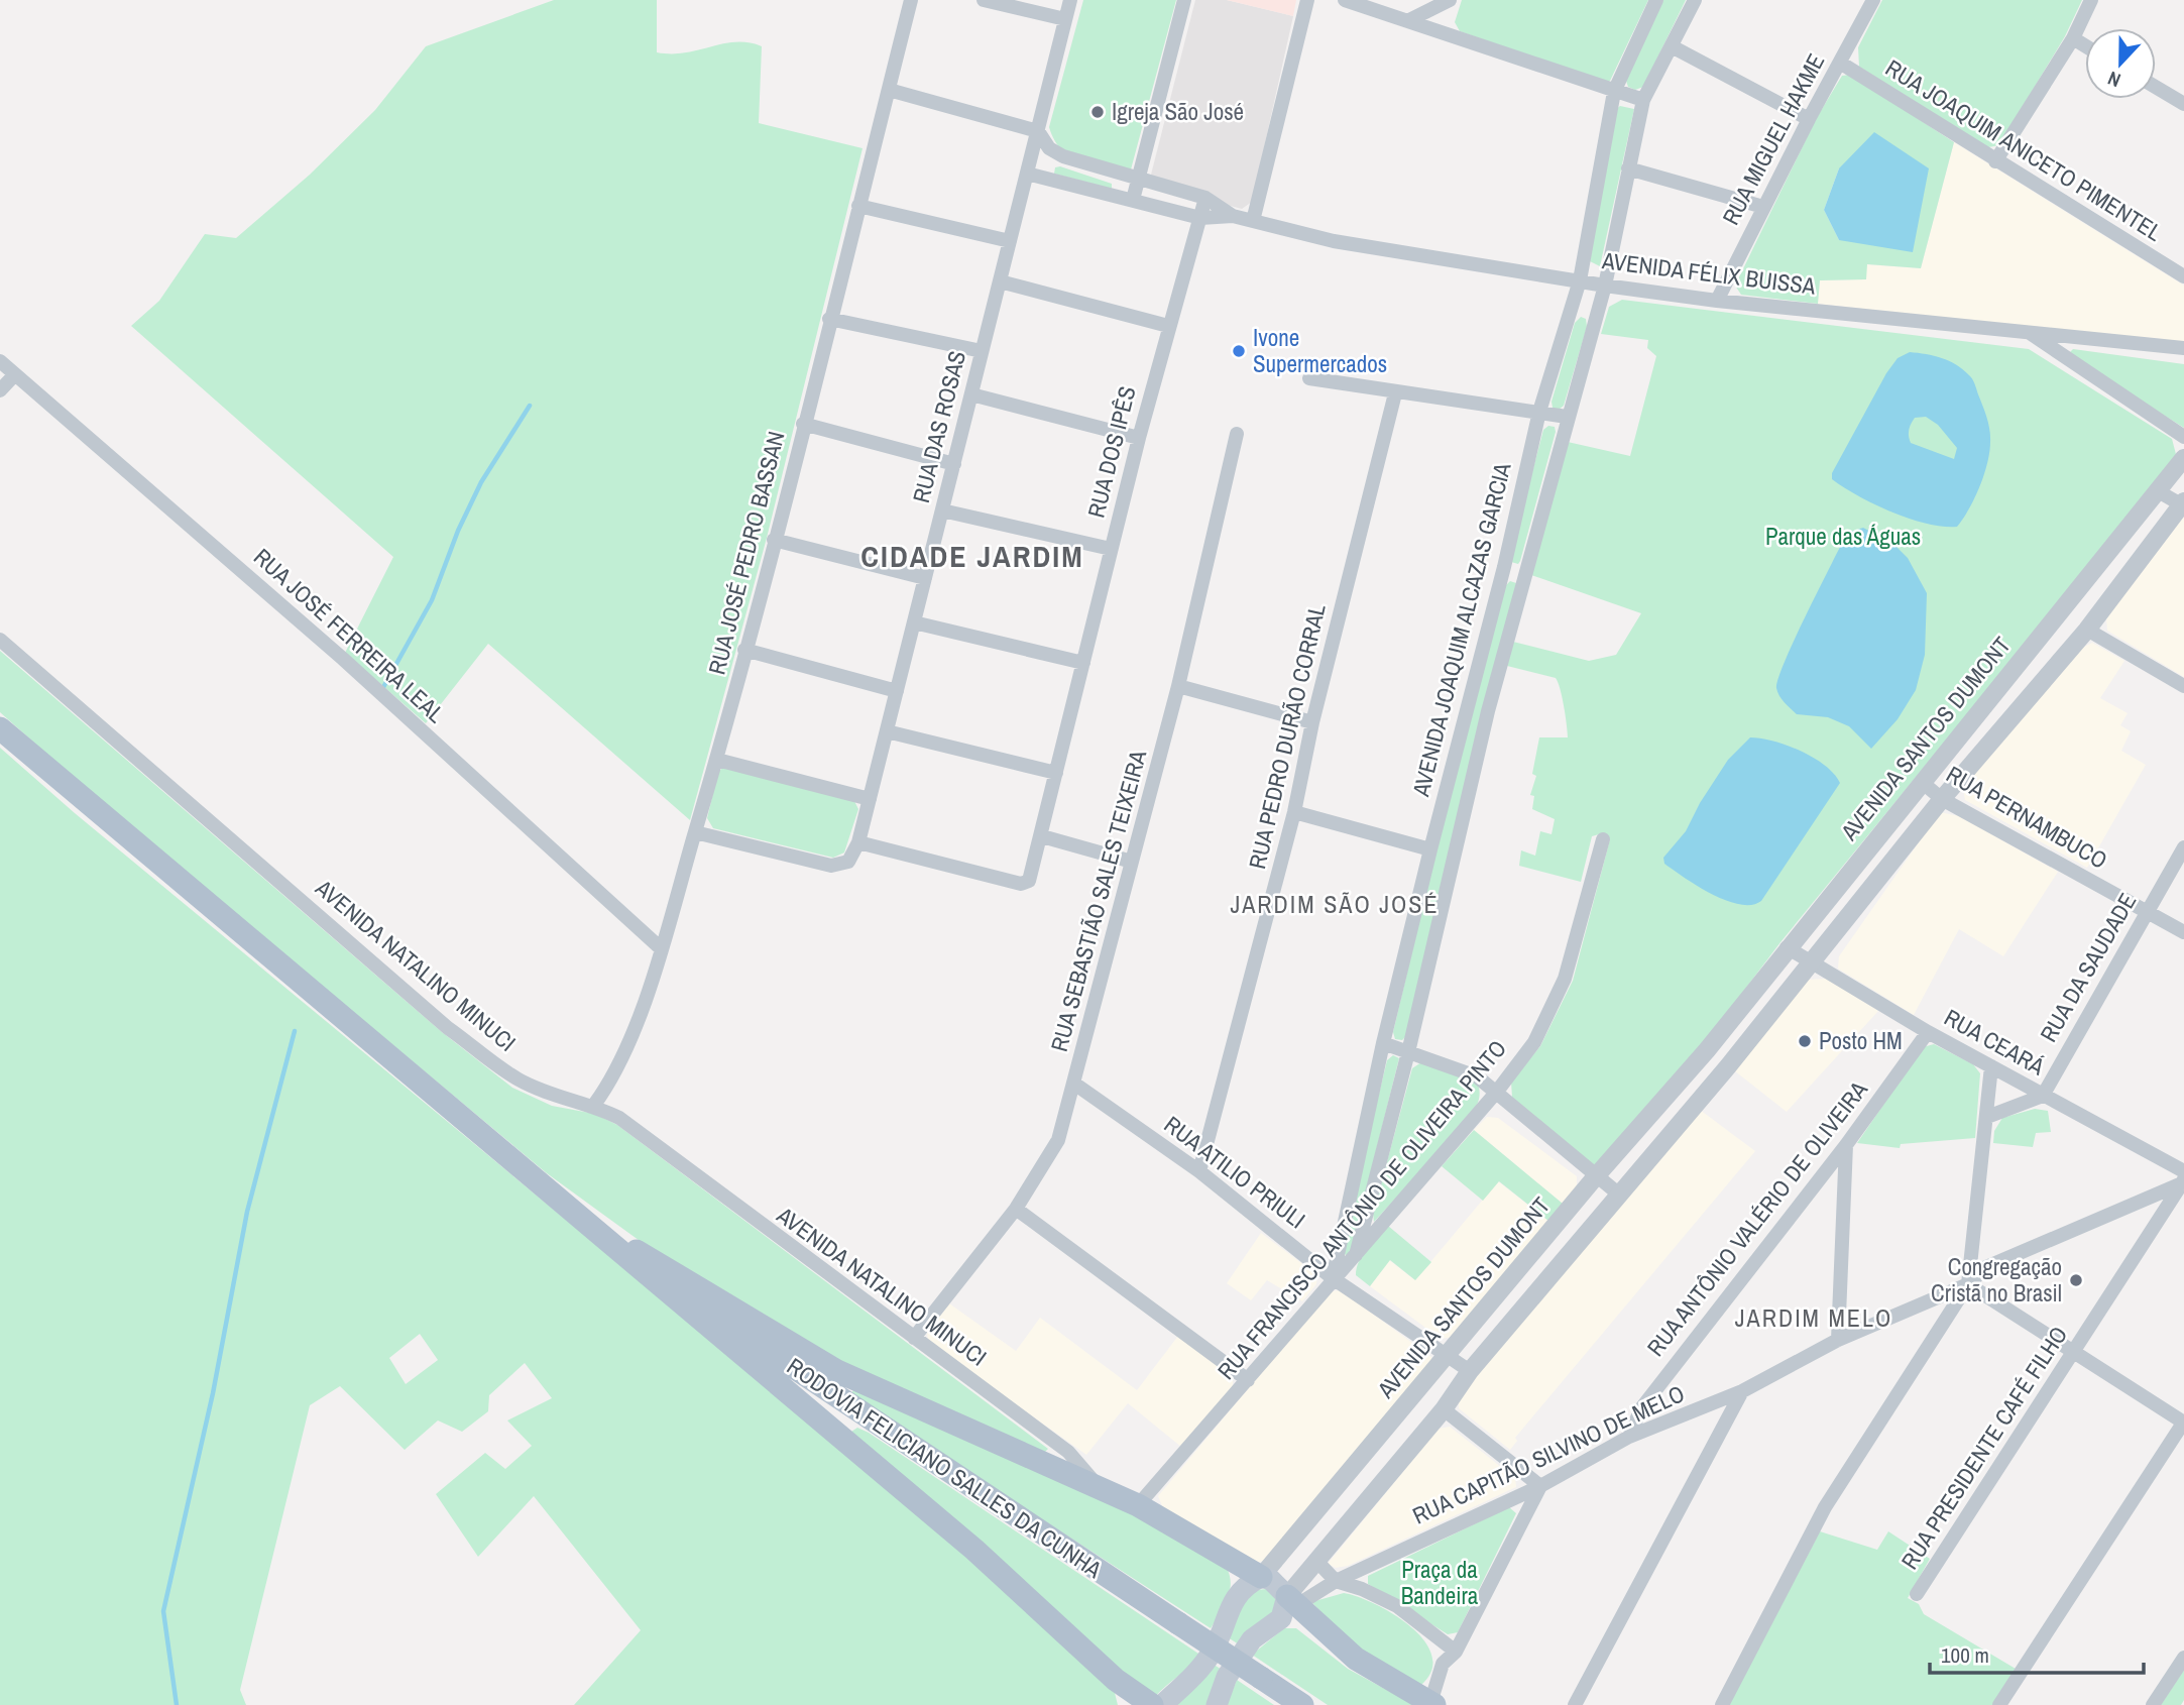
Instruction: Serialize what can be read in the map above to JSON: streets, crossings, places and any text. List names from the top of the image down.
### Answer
{
  "streets": {
    "main road": ["RODOVIA FELICIANO SALLES DA CUNHA"],
    "street": [
      "RUA MIGUEL HAKME",
      "RUA JOAQUIM ANICETO PIMENTEL",
      "AVENIDA FÉLIX BUISSA",
      "RUA DAS ROSAS",
      "RUA DOS IPÊS",
      "RUA JOSÉ PEDRO BASSAN",
      "AVENIDA JOAQUIM ALCAZAS GARCIA",
      "RUA JOSÉ FERREIRA LEAL",
      "RUA PEDRO DURÃO CORRAL",
      "AVENIDA SANTOS DUMONT",
      "RUA PERNAMBUCO",
      "RUA SEBASTIÃO SALES TEIXEIRA",
      "AVENIDA NATALINO MINUCI",
      "RUA DA SAUDADE",
      "RUA CEARÁ",
      "RUA ATILIO PRIULI",
      "RUA FRANCISCO ANTÔNIO DE OLIVEIRA PINTO",
      "RUA ANTÔNIO VALÉRIO DE OLIVEIRA",
      "RUA PRESIDENTE CAFÉ FILHO",
      "RUA CAPITÃO SILVINO DE MELO"
    ]
  },
  "crossings": [
    ["RUA MIGUEL HAKME", "RUA JOAQUIM ANICETO PIMENTEL"],
    ["RUA MIGUEL HAKME", "AVENIDA FÉLIX BUISSA"],
    ["AVENIDA FÉLIX BUISSA", "RUA DAS ROSAS"],
    ["AVENIDA FÉLIX BUISSA", "RUA DOS IPÊS"],
    ["AVENIDA FÉLIX BUISSA", "AVENIDA JOAQUIM ALCAZAS GARCIA"],
    ["RUA DAS ROSAS", "RUA DOS IPÊS"],
    ["RUA DAS ROSAS", "RUA JOSÉ PEDRO BASSAN"],
    ["RUA JOSÉ PEDRO BASSAN", "RUA JOSÉ FERREIRA LEAL"],
    ["RUA JOSÉ PEDRO BASSAN", "AVENIDA NATALINO MINUCI"],
    ["AVENIDA JOAQUIM ALCAZAS GARCIA", "RUA ATILIO PRIULI"],
    ["AVENIDA JOAQUIM ALCAZAS GARCIA", "RUA FRANCISCO ANTÔNIO DE OLIVEIRA PINTO"],
    ["RUA PEDRO DURÃO CORRAL", "RUA ATILIO PRIULI"],
    ["AVENIDA SANTOS DUMONT", "RUA PERNAMBUCO"],
    ["AVENIDA SANTOS DUMONT", "RUA CEARÁ"],
    ["AVENIDA SANTOS DUMONT", "RUA ATILIO PRIULI"],
    ["RUA PERNAMBUCO", "RUA DA SAUDADE"],
    ["RUA SEBASTIÃO SALES TEIXEIRA", "AVENIDA NATALINO MINUCI"],
    ["RUA SEBASTIÃO SALES TEIXEIRA", "RUA ATILIO PRIULI"],
    ["RUA DA SAUDADE", "RUA CEARÁ"],
    ["RUA CEARÁ", "RUA ANTÔNIO VALÉRIO DE OLIVEIRA"],
    ["RUA CEARÁ", "RUA PRESIDENTE CAFÉ FILHO"],
    ["RUA CEARÁ", "RUA CAPITÃO SILVINO DE MELO"],
    ["RUA ATILIO PRIULI", "RUA FRANCISCO ANTÔNIO DE OLIVEIRA PINTO"],
    ["RUA ANTÔNIO VALÉRIO DE OLIVEIRA", "RUA CAPITÃO SILVINO DE MELO"],
    ["RUA PRESIDENTE CAFÉ FILHO", "RUA CAPITÃO SILVINO DE MELO"]
  ],
  "districts": ["CIDADE JARDIM", "JARDIM SÃO JOSÉ", "JARDIM MELO"],
  "parks": ["Parque das Águas", "Praça da Bandeira"],
  "places": [
    "Igreja São José",
    "Ivone Supermercados",
    "Posto HM",
    "Congregação Cristã no Brasil"
  ],
  "scale_bar": "100 m",
  "north": "bottom"
}
